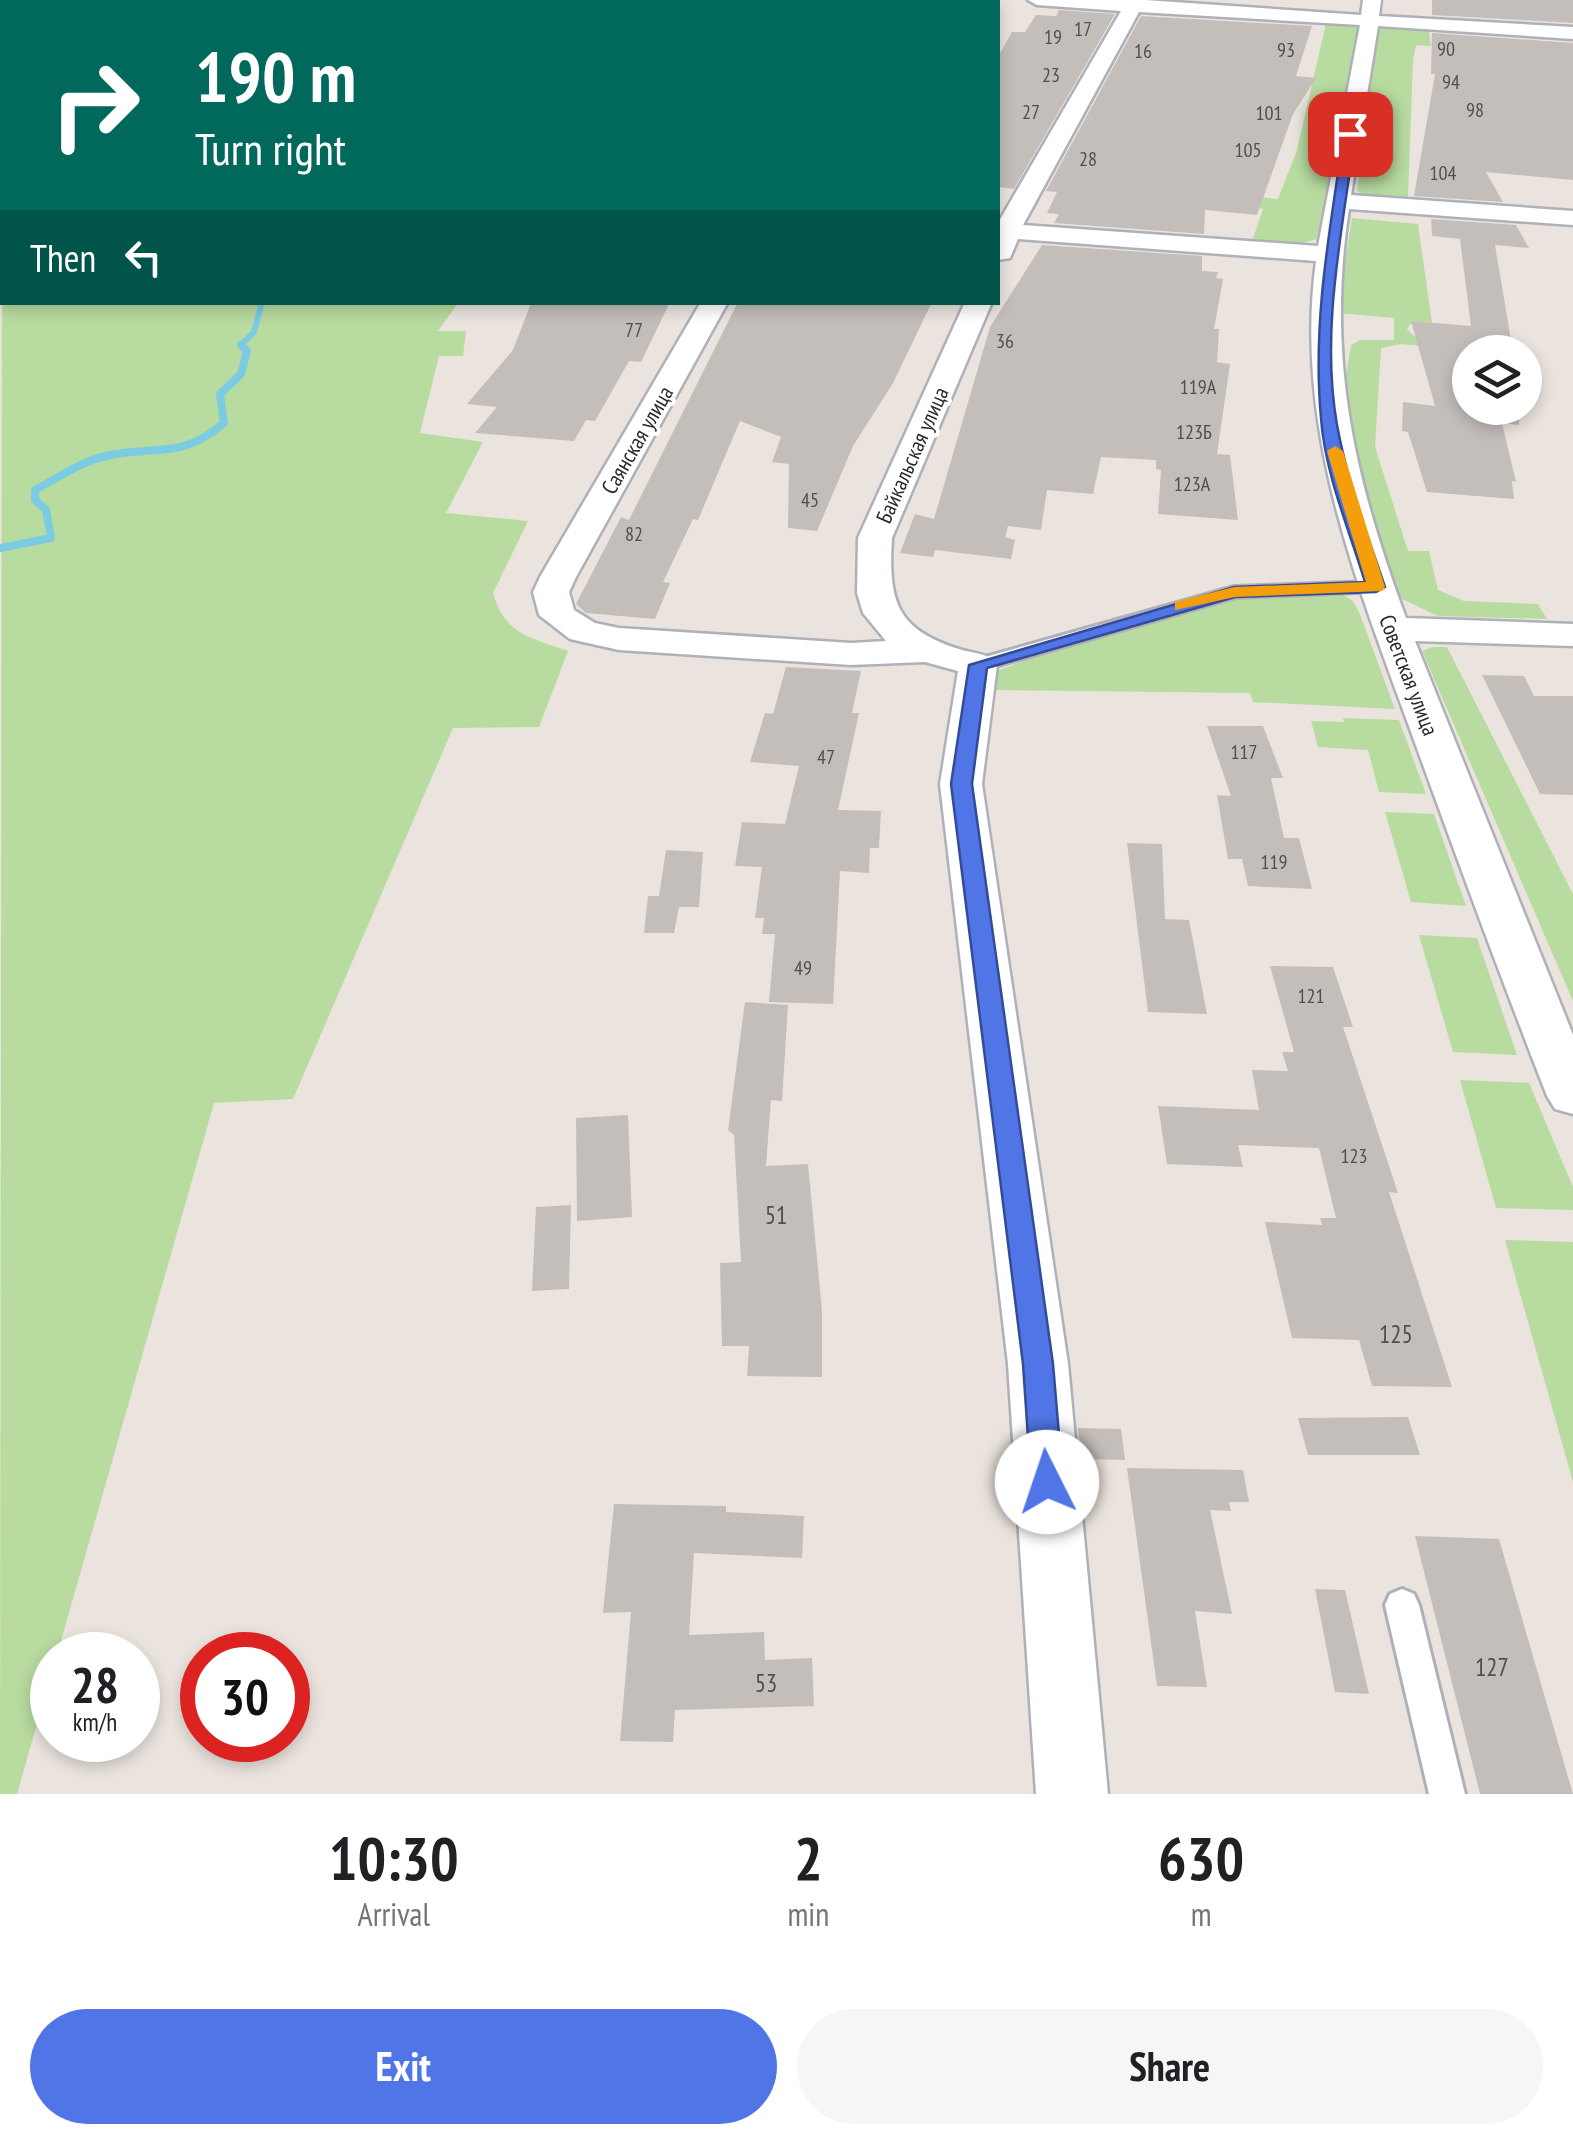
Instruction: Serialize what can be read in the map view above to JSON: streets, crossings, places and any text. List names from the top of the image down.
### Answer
{
  "streets": {
    "street": ["Саянская улица", "Байкальская улица", "Советская улица"]
  },
  "crossings": [
    ["Саянская улица", "Байкальская улица"]
  ],
  "house_numbers": [
    "17",
    "19",
    "90",
    "93",
    "16",
    "23",
    "94",
    "98",
    "27",
    "101",
    "105",
    "28",
    "104",
    "77",
    "36",
    "119А",
    "123Б",
    "123А",
    "45",
    "82",
    "117",
    "47",
    "119",
    "49",
    "121",
    "123",
    "51",
    "125",
    "127",
    "53"
  ],
  "page": {
    "turn": ["190 m", "Turn right"],
    "then": "Then",
    "speed": "28 km/h",
    "limit": "30",
    "eta": [
      "10:30",
      "Arrival",
      "2",
      "min",
      "630",
      "m"
    ],
    "buttons": ["Exit", "Share"]
  }
}
